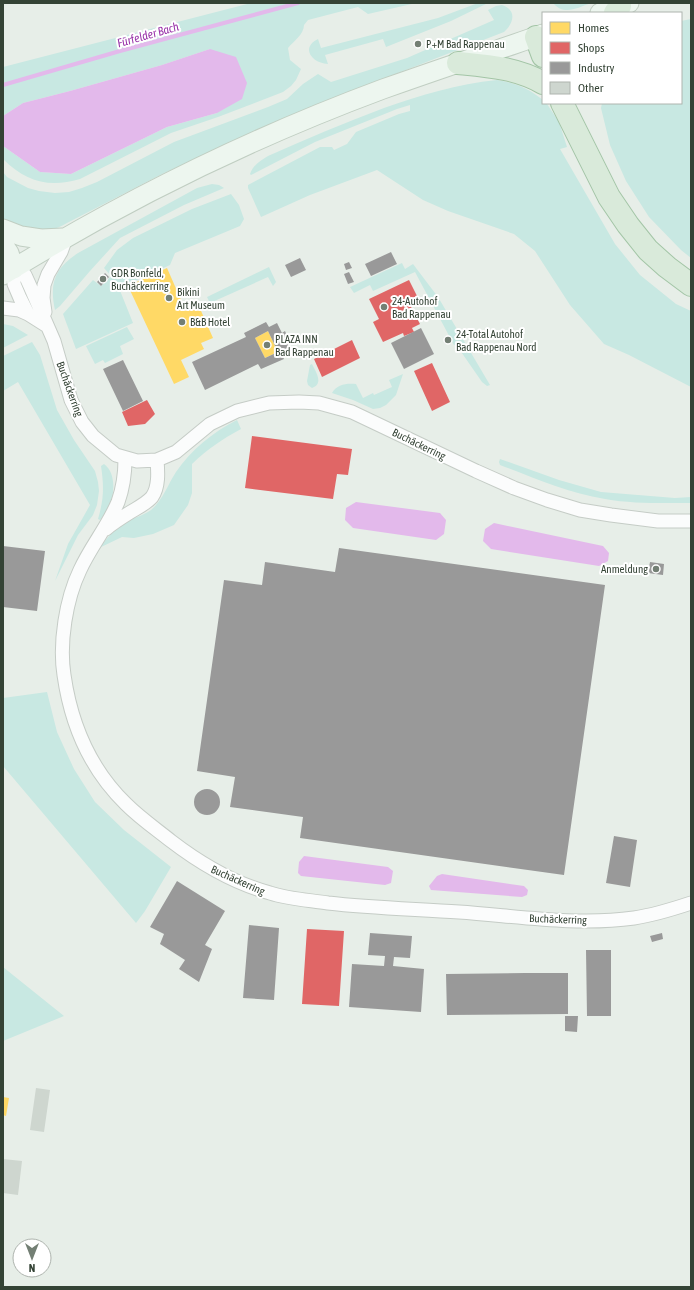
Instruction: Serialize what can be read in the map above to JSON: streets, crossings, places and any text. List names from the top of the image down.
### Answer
{
  "streets": {
    "street": ["Buchäckerring"]
  },
  "water": ["Fürfelder Bach"],
  "places": [
    "P+M Bad Rappenau",
    "GDR Bonfeld, Buchäckerring",
    "Bikini Art Museum",
    "24-Autohof Bad Rappenau",
    "B&B Hotel",
    "24-Total Autohof Bad Rappenau Nord",
    "PLAZA INN Bad Rappenau",
    "Anmeldung"
  ],
  "legend": [
    "Homes",
    "Shops",
    "Industry",
    "Other"
  ],
  "north": "bottom"
}
